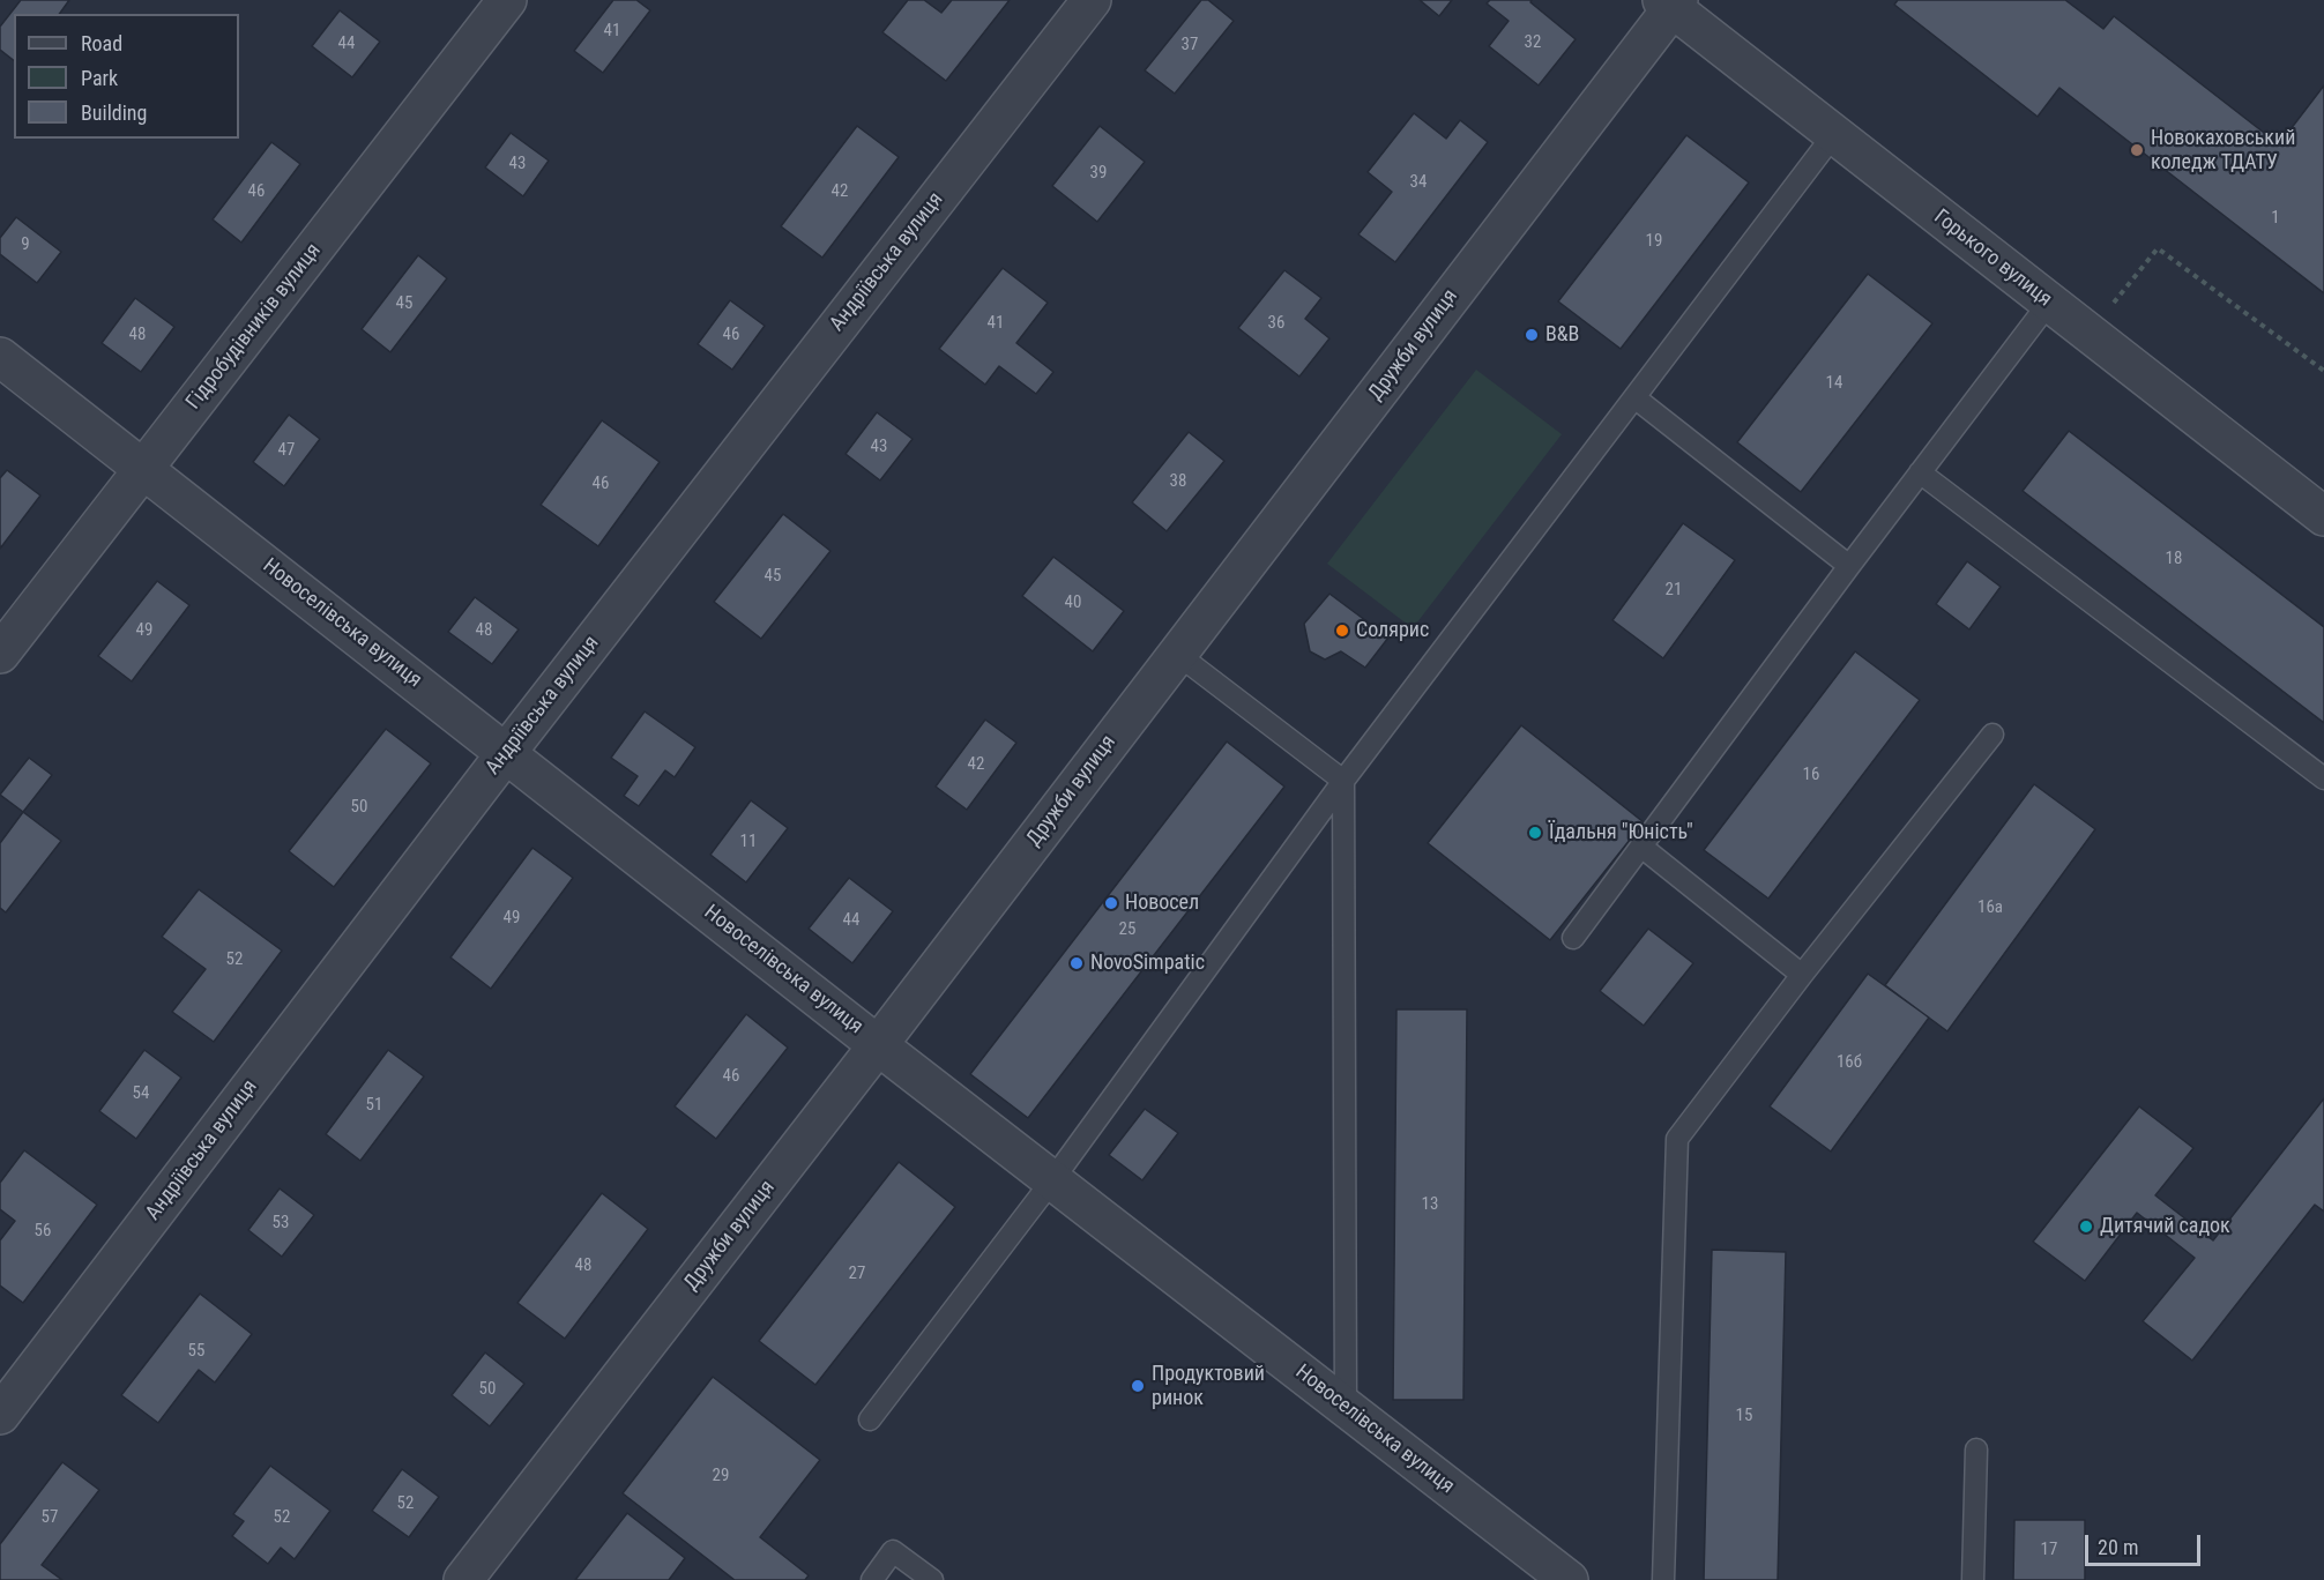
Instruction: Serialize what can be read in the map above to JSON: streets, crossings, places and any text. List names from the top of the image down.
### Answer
{
  "streets": {
    "street": [
      "Горького вулиця",
      "Андріївська вулиця",
      "Гідробудівників вулиця",
      "Дружби вулиця",
      "Новоселівська вулиця"
    ]
  },
  "crossings": [
    ["Горького вулиця", "Дружби вулиця"],
    ["Андріївська вулиця", "Новоселівська вулиця"],
    ["Гідробудівників вулиця", "Новоселівська вулиця"],
    ["Дружби вулиця", "Новоселівська вулиця"]
  ],
  "places": [
    "Новокаховський коледж ТДАТУ",
    "В&В",
    "Солярис",
    "Їдальня \"Юність\"",
    "Новосел",
    "NovoSimpatic",
    "Дитячий садок",
    "Продуктовий ринок"
  ],
  "house_numbers": [
    "41",
    "32",
    "44",
    "37",
    "43",
    "39",
    "34",
    "46",
    "42",
    "1",
    "19",
    "9",
    "45",
    "41",
    "36",
    "48",
    "46",
    "14",
    "43",
    "47",
    "38",
    "46",
    "18",
    "45",
    "21",
    "40",
    "49",
    "48",
    "42",
    "16",
    "50",
    "11",
    "16а",
    "49",
    "44",
    "25",
    "52",
    "16б",
    "46",
    "54",
    "51",
    "13",
    "53",
    "56",
    "48",
    "27",
    "55",
    "50",
    "15",
    "29",
    "52",
    "57",
    "52",
    "17"
  ],
  "legend": ["Road", "Park", "Building"],
  "scale_bar": "20 m"
}
